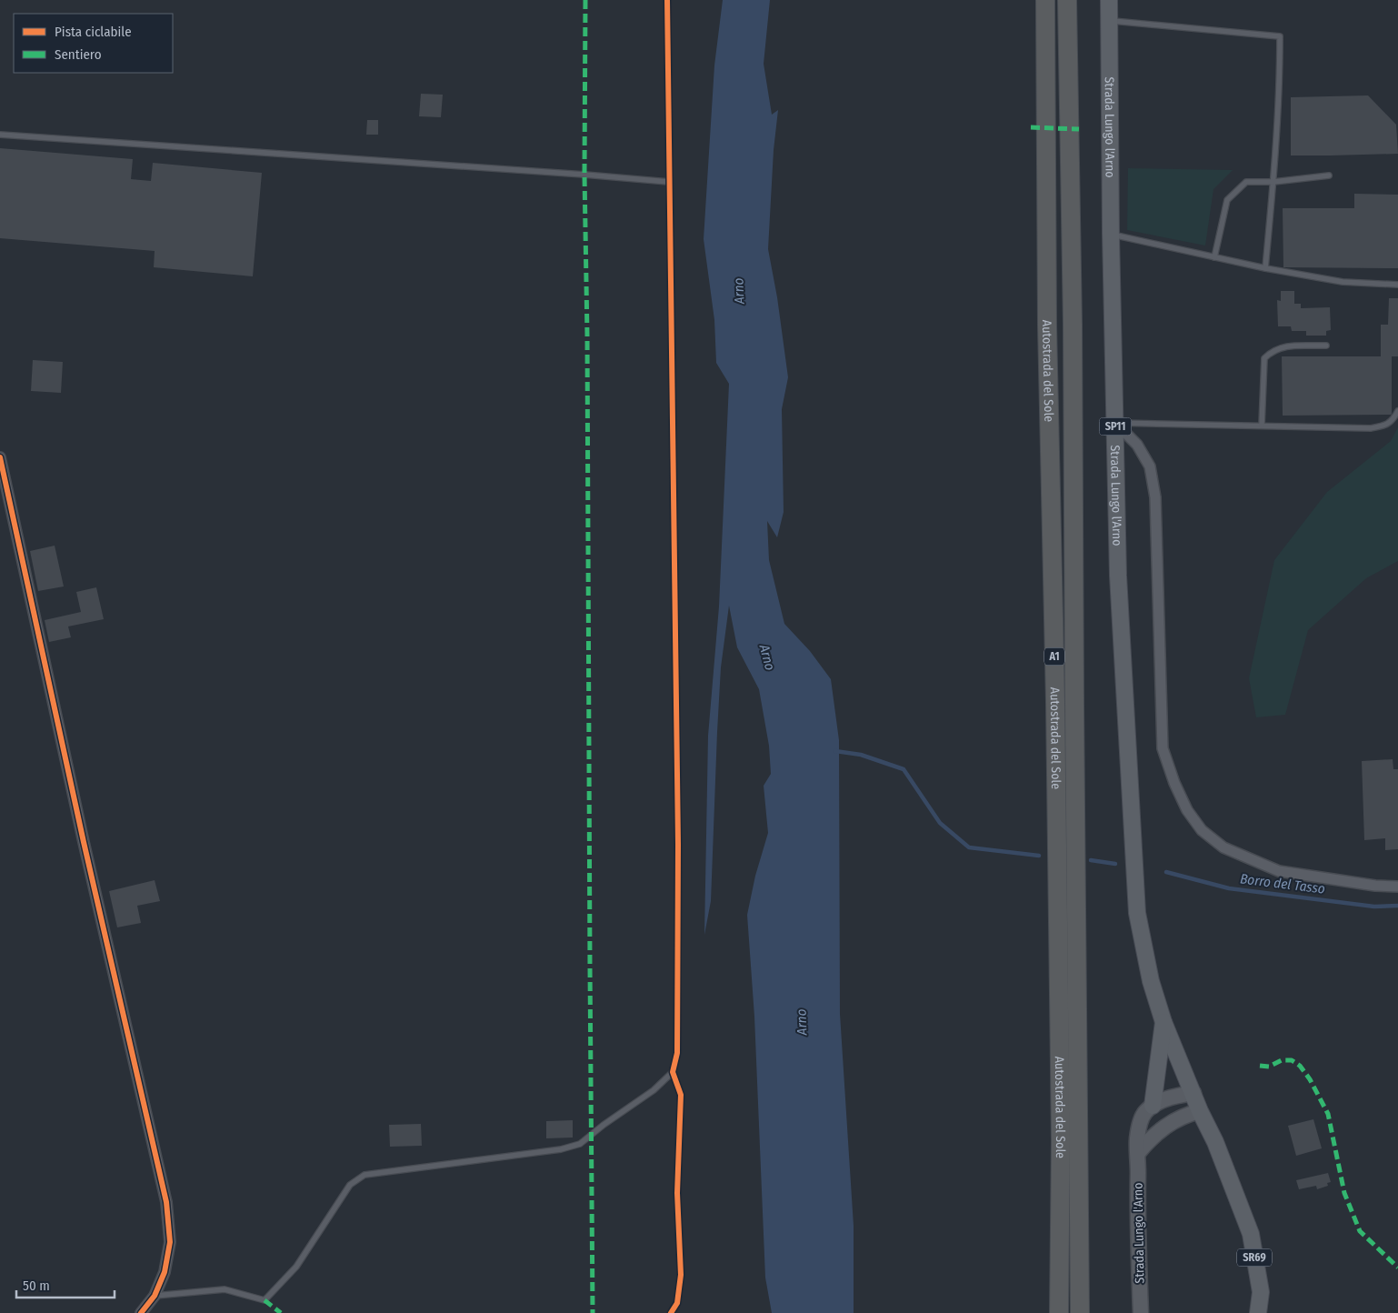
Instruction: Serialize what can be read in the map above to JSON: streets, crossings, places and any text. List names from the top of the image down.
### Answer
{
  "streets": {
    "highway": ["Autostrada del Sole", "A1"],
    "main road": ["Strada Lungo l'Arno", "SP11", "SR69"]
  },
  "water": ["Arno", "Borro del Tasso"],
  "legend": ["Pista ciclabile", "Sentiero"],
  "scale_bar": "50 m"
}
